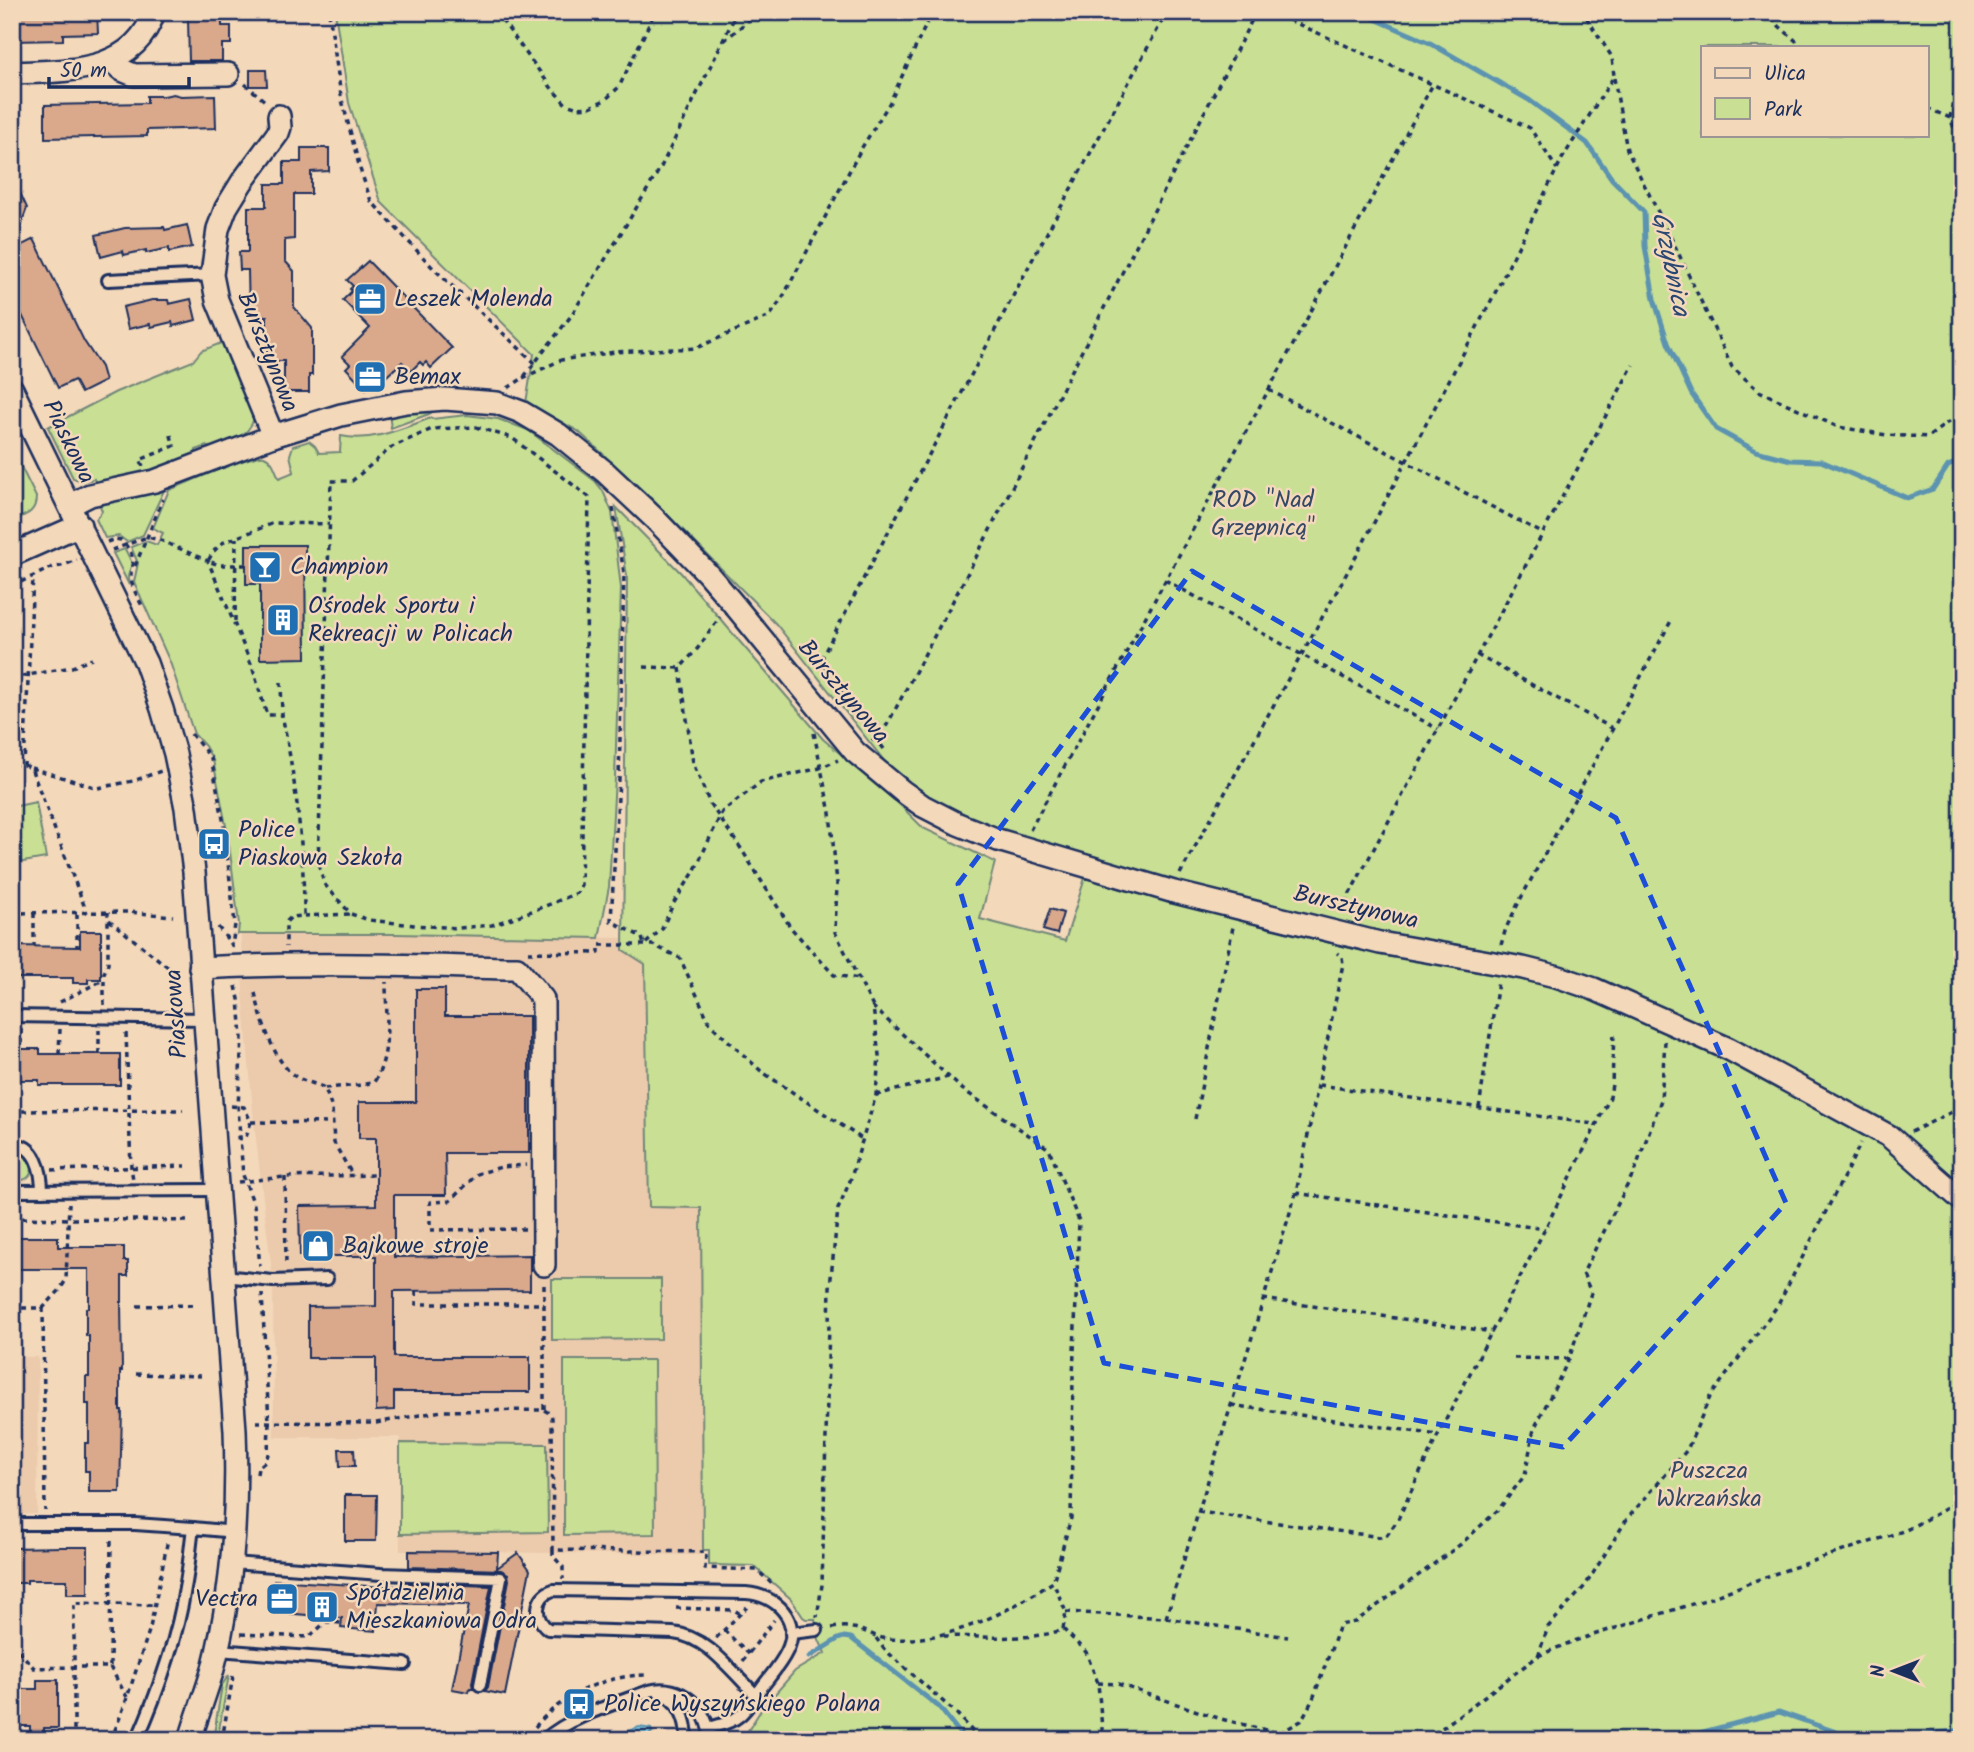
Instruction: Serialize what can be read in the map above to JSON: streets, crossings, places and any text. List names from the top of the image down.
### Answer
{
  "streets": {
    "street": ["Bursztynowa", "Piaskowa"]
  },
  "crossings": [
    ["Bursztynowa", "Piaskowa"]
  ],
  "water": ["Grzybnica"],
  "parks": ["ROD \"Nad Grzepnicą\"", "Puszcza Wkrzańska"],
  "places": {
    "office": ["Leszek Molenda", "Bemax", "Vectra"],
    "bar": ["Champion"],
    "building": ["Ośrodek Sportu i Rekreacji w Policach", "Spółdzielnia Mieszkaniowa Odra"],
    "bus stop": ["Police Piaskowa Szkoła", "Police Wyszyńskiego Polana"],
    "shop": ["Bajkowe stroje"]
  },
  "legend": ["Ulica", "Park"],
  "scale_bar": "50 m",
  "north": "left"
}
